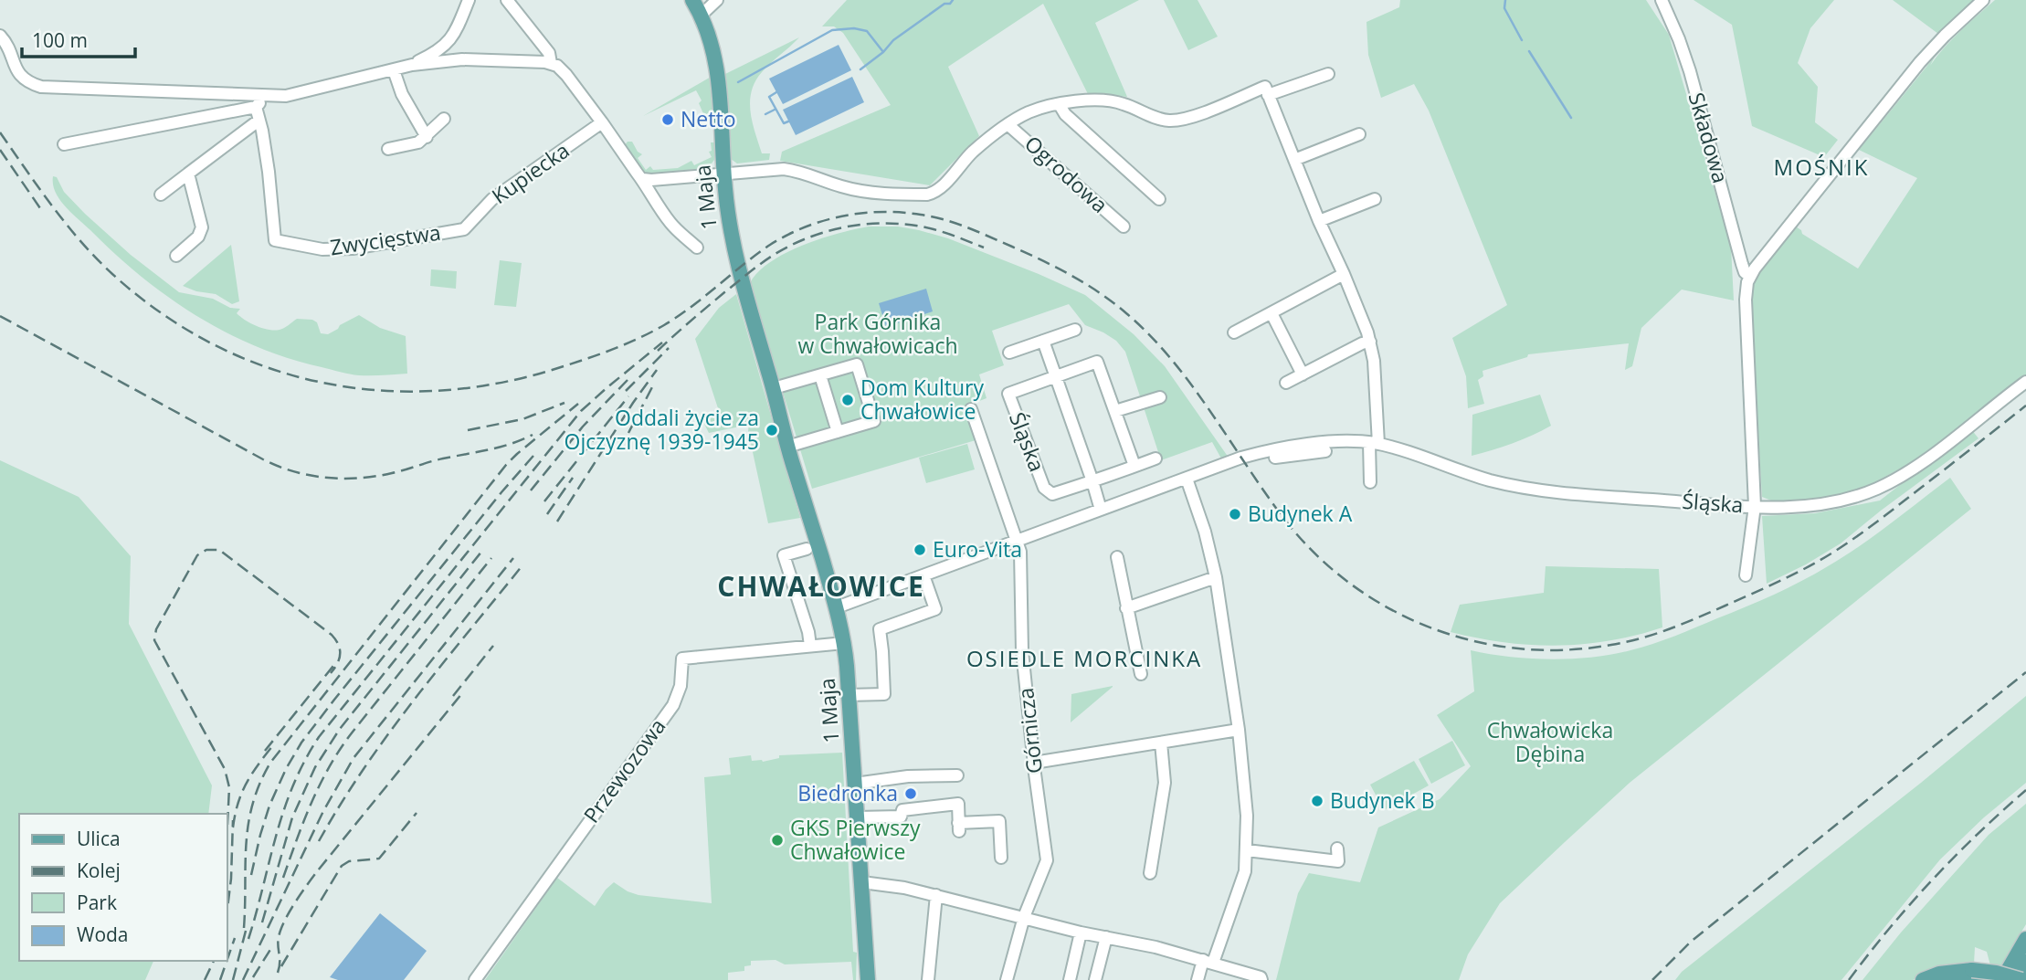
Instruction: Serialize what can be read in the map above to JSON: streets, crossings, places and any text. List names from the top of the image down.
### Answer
{
  "streets": {
    "main road": ["1 Maja"],
    "street": [
      "Składowa",
      "Kupiecka",
      "Ogrodowa",
      "Zwycięstwa",
      "Śląska",
      "Górnicza",
      "Przewozowa"
    ]
  },
  "crossings": [
    ["Kupiecka", "Zwycięstwa"],
    ["Ogrodowa", "1 Maja"],
    ["1 Maja", "Śląska"],
    ["1 Maja", "Przewozowa"],
    ["Śląska", "Górnicza"]
  ],
  "districts": ["MOŚNIK", "CHWAŁOWICE", "OSIEDLE MORCINKA"],
  "parks": ["Park Górnika w Chwałowicach", "Chwałowicka Dębina"],
  "places": [
    "Netto",
    "Dom Kultury Chwałowice",
    "Oddali życie za Ojczyznę 1939-1945",
    "Budynek A",
    "Euro-Vita",
    "Biedronka",
    "Budynek B",
    "GKS Pierwszy Chwałowice"
  ],
  "legend": [
    "Ulica",
    "Kolej",
    "Park",
    "Woda"
  ],
  "scale_bar": "100 m"
}
